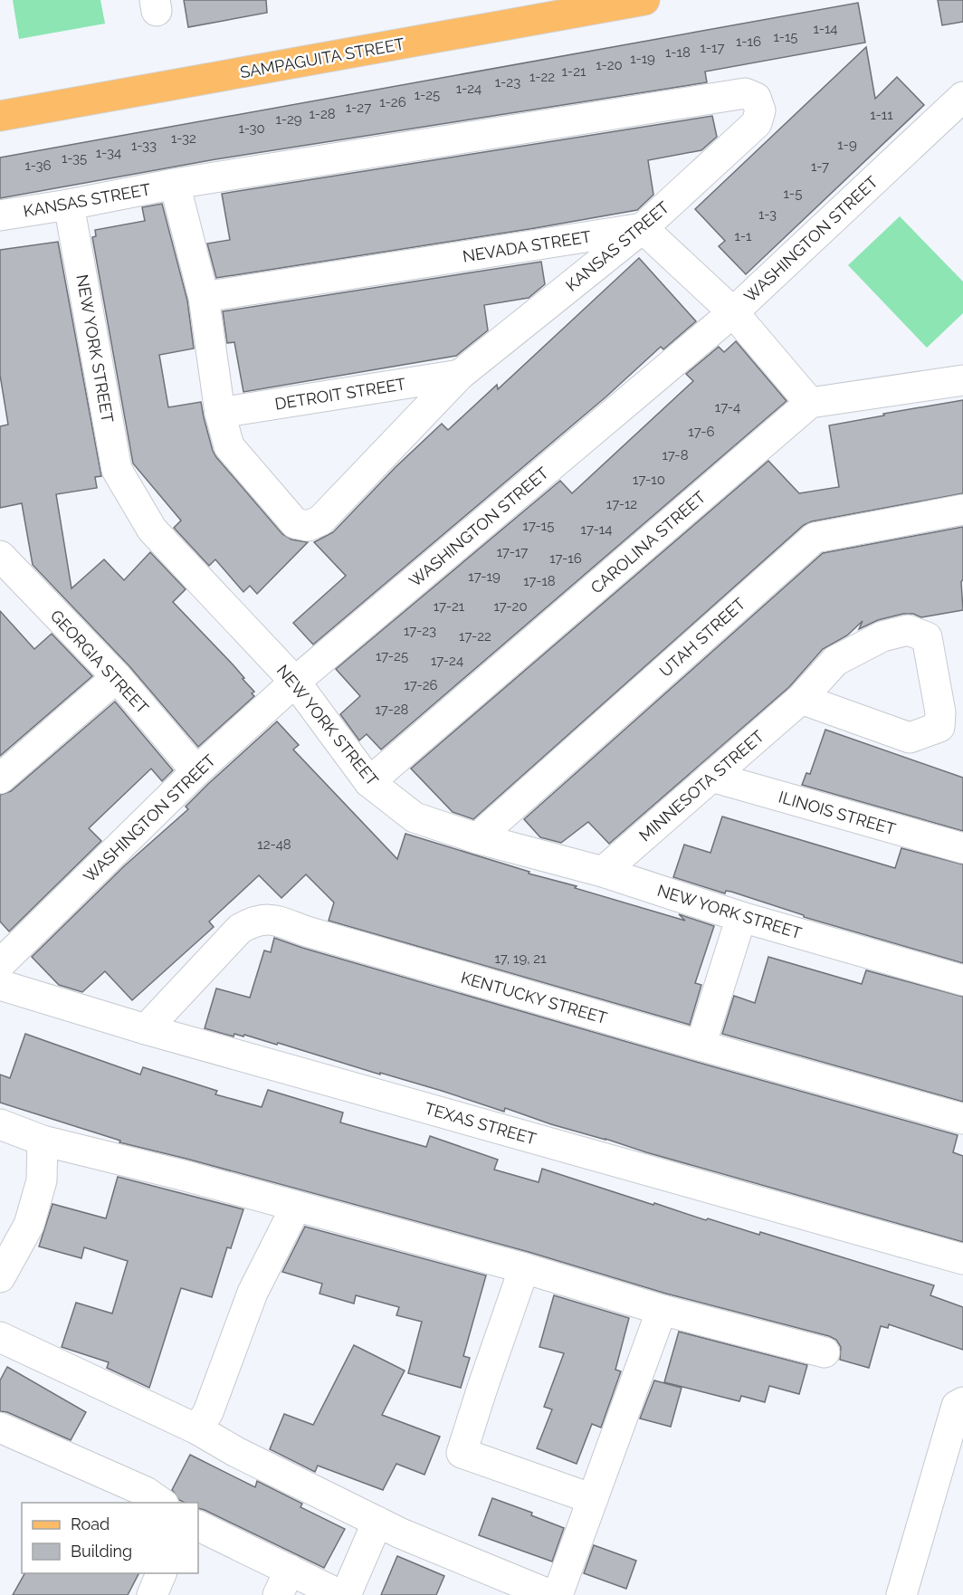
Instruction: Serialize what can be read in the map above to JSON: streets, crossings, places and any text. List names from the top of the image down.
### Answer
{
  "streets": {
    "main road": ["SAMPAGUITA STREET"],
    "street": [
      "KANSAS STREET",
      "WASHINGTON STREET",
      "NEVADA STREET",
      "NEW YORK STREET",
      "DETROIT STREET",
      "CAROLINA STREET",
      "UTAH STREET",
      "GEORGIA STREET",
      "MINNESOTA STREET",
      "ILINOIS STREET",
      "KENTUCKY STREET",
      "TEXAS STREET"
    ]
  },
  "crossings": [
    ["KANSAS STREET", "NEVADA STREET"],
    ["KANSAS STREET", "NEW YORK STREET"],
    ["KANSAS STREET", "DETROIT STREET"],
    ["WASHINGTON STREET", "NEW YORK STREET"],
    ["WASHINGTON STREET", "GEORGIA STREET"],
    ["NEW YORK STREET", "CAROLINA STREET"],
    ["NEW YORK STREET", "UTAH STREET"],
    ["NEW YORK STREET", "MINNESOTA STREET"],
    ["MINNESOTA STREET", "ILINOIS STREET"],
    ["KENTUCKY STREET", "TEXAS STREET"]
  ],
  "house_numbers": [
    "1-14",
    "1-15",
    "1-16",
    "1-17",
    "1-18",
    "1-19",
    "1-20",
    "1-21",
    "1-22",
    "1-23",
    "1-24",
    "1-25",
    "1-26",
    "1-27",
    "1-28",
    "1-11",
    "1-29",
    "1-30",
    "1-32",
    "1-9",
    "1-33",
    "1-34",
    "1-35",
    "1-36",
    "1-7",
    "1-5",
    "1-3",
    "1-1",
    "17-4",
    "17-6",
    "17-8",
    "17-10",
    "17-12",
    "17-15",
    "17-14",
    "17-17",
    "17-16",
    "17-19",
    "17-18",
    "17-21",
    "17-20",
    "17-23",
    "17-22",
    "17-25",
    "17-24",
    "17-26",
    "17-28",
    "12-48",
    "17, 19, 21"
  ],
  "legend": ["Road", "Building"]
}
